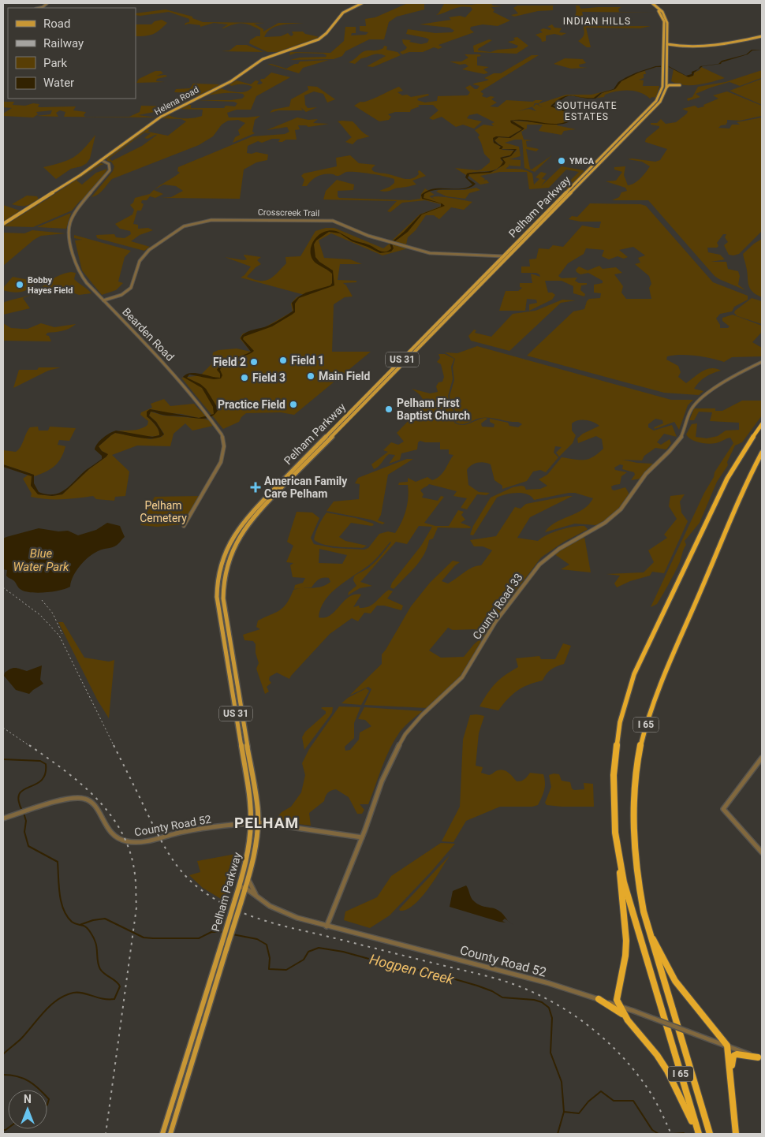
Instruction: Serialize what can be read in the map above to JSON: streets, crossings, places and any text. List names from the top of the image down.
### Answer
{
  "streets": {
    "highway": ["I 65"],
    "main road": ["Helena Road", "Pelham Parkway", "US 31"],
    "street": [
      "Crosscreek Trail",
      "Bearden Road",
      "County Road 33",
      "County Road 52"
    ]
  },
  "crossings": [
    ["Pelham Parkway", "Crosscreek Trail"],
    ["Pelham Parkway", "County Road 52"],
    ["Crosscreek Trail", "Bearden Road"],
    ["County Road 33", "County Road 52"]
  ],
  "districts": ["INDIAN HILLS", "SOUTHGATE ESTATES", "PELHAM"],
  "water": ["Blue Water Park", "Hogpen Creek"],
  "parks": ["Pelham Cemetery"],
  "places": {
    "other": [
      "YMCA",
      "Bobby Hayes Field",
      "Field 1",
      "Field 2",
      "Main Field",
      "Field 3",
      "Practice Field",
      "Pelham First Baptist Church"
    ],
    "health": ["American Family Care Pelham"]
  },
  "legend": [
    "Road",
    "Railway",
    "Park",
    "Water"
  ],
  "north": "top"
}
